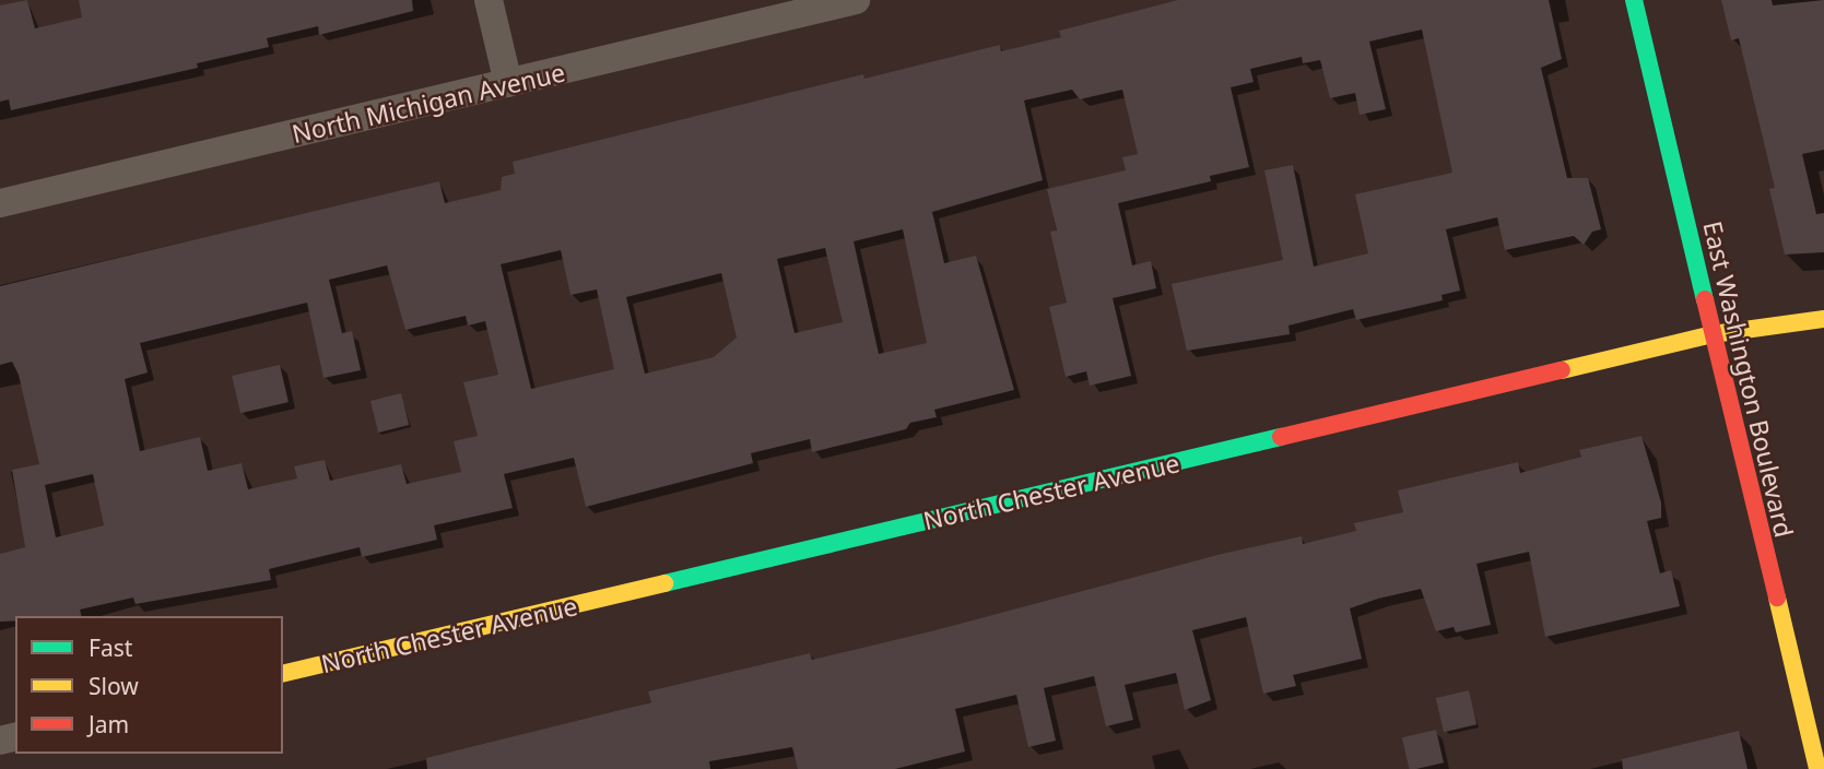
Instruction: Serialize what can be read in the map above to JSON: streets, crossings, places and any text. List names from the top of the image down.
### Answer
{
  "streets": {
    "street": ["North Michigan Avenue", "East Washington Boulevard", "North Chester Avenue"]
  },
  "crossings": [
    ["East Washington Boulevard", "North Chester Avenue"]
  ],
  "legend": ["Fast", "Slow", "Jam"]
}
